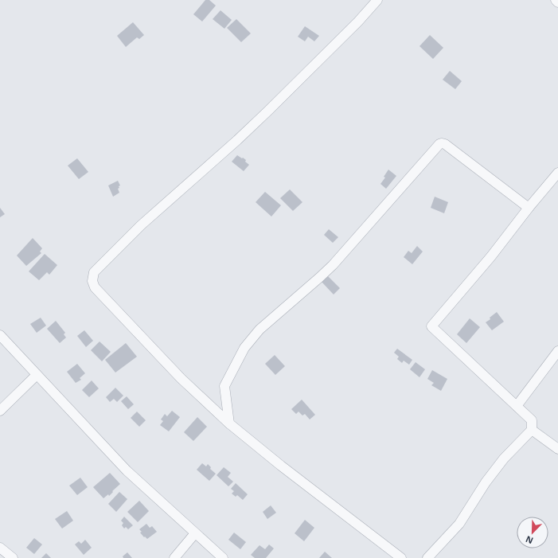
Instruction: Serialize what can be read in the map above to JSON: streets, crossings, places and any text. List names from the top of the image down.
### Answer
{
  "north": "bottom left"
}
